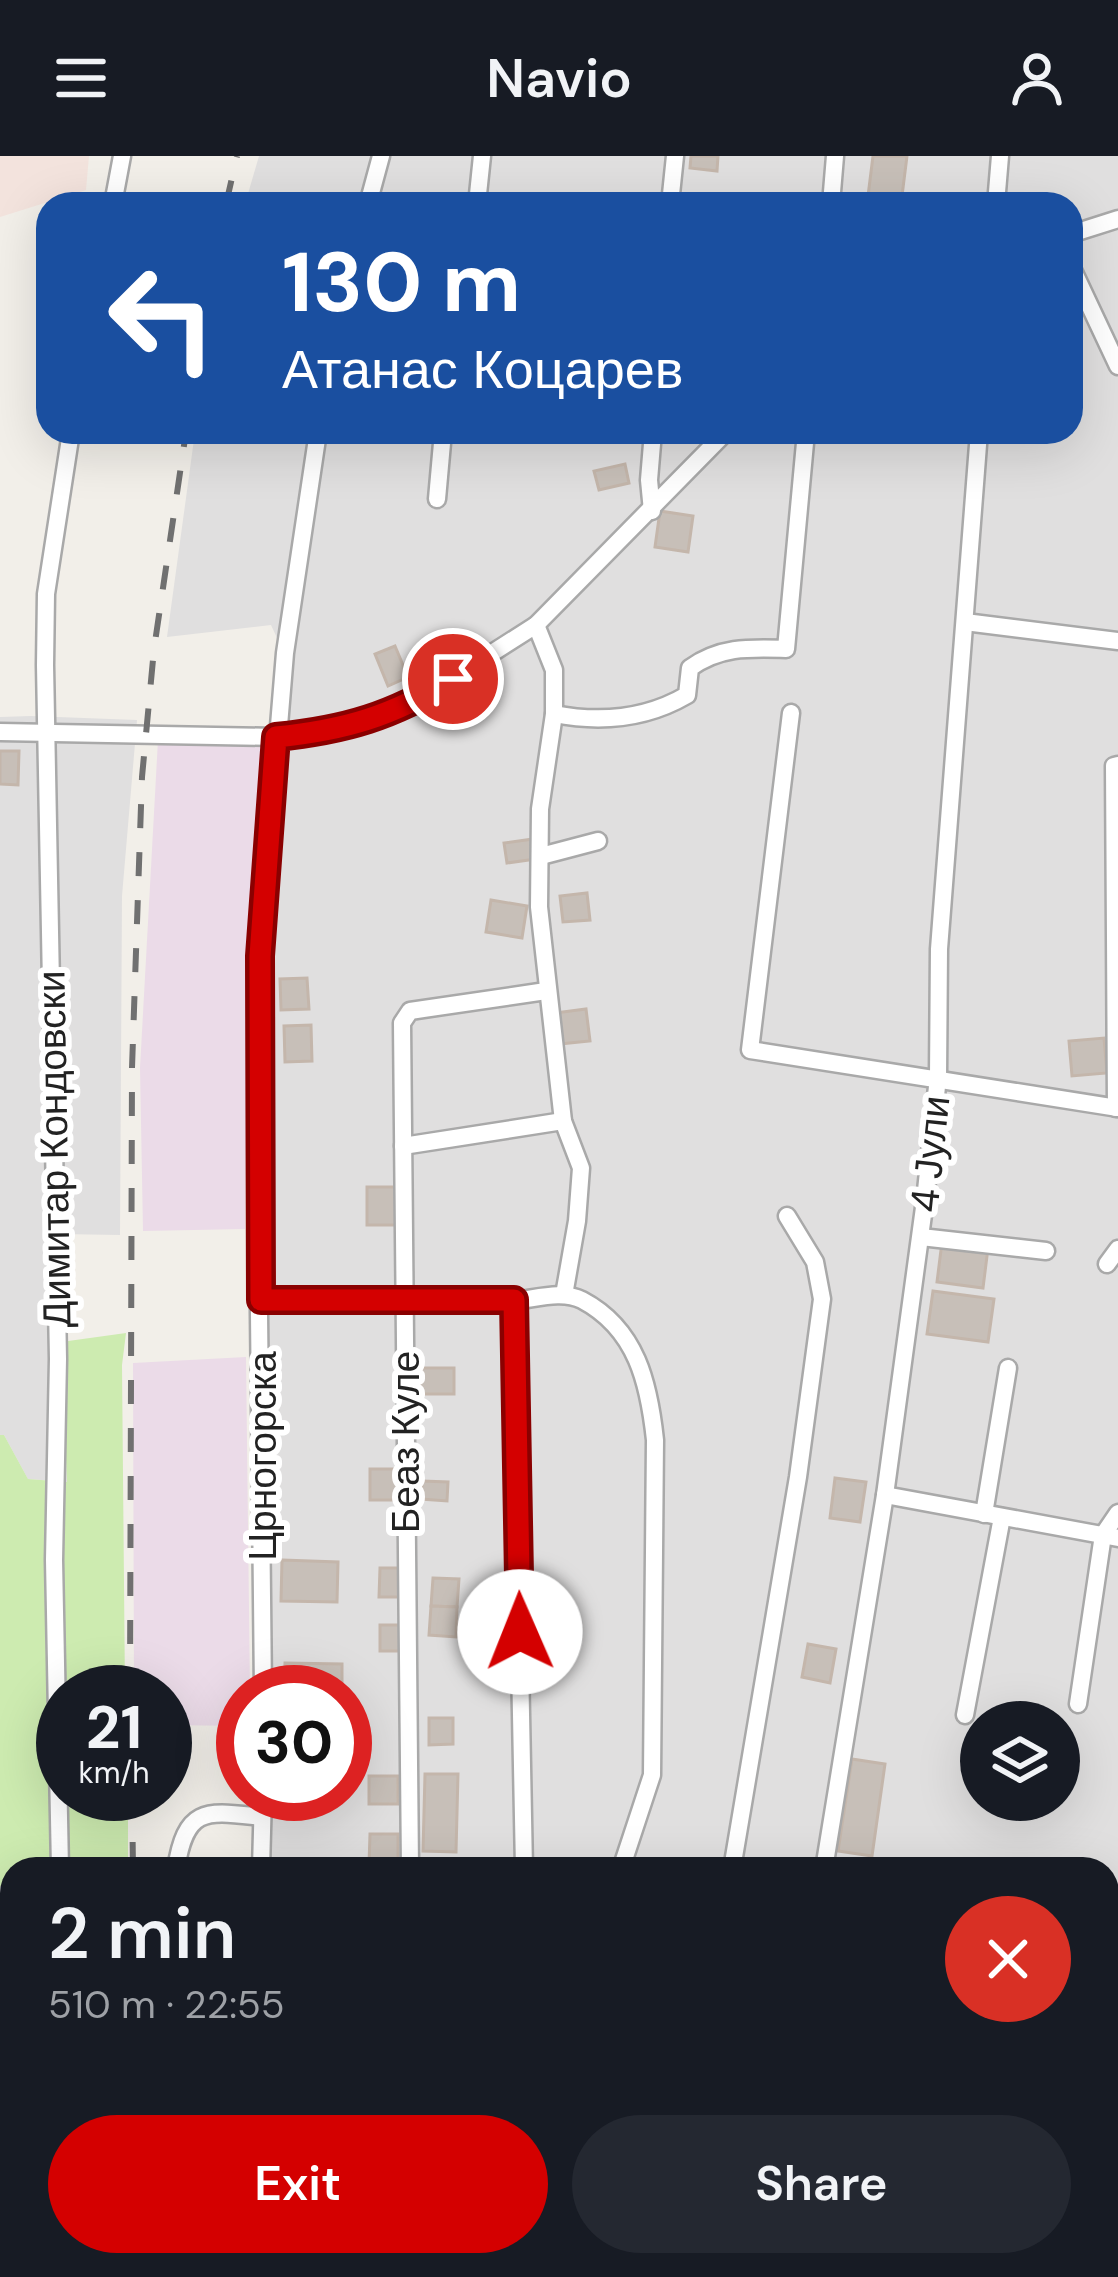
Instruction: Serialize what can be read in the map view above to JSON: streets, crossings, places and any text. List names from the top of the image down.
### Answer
{
  "streets": {
    "street": [
      "Димитар Кондовски",
      "4 Јули",
      "Беаз Куле",
      "Црногорска"
    ]
  },
  "page": {
    "header": "Navio",
    "turn": ["130 m", "Атанас Коцарев"],
    "speed": "21 km/h",
    "limit": "30",
    "heading": ["2 min", "510 m · 22:55"],
    "buttons": ["Exit", "Share"]
  }
}
